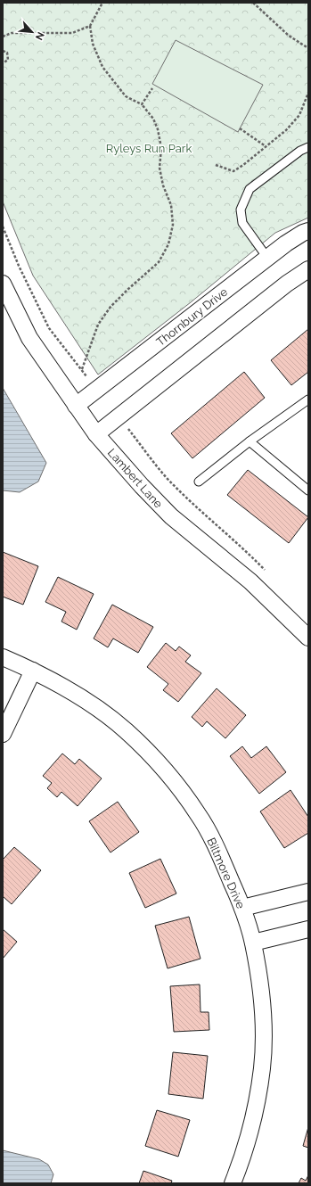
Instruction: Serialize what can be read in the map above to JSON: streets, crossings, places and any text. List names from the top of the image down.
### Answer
{
  "streets": {
    "street": ["Thornbury Drive", "Lambert Lane", "Biltmore Drive"]
  },
  "crossings": [
    ["Thornbury Drive", "Lambert Lane"]
  ],
  "parks": ["Ryleys Run Park"],
  "north": "bottom right"
}
